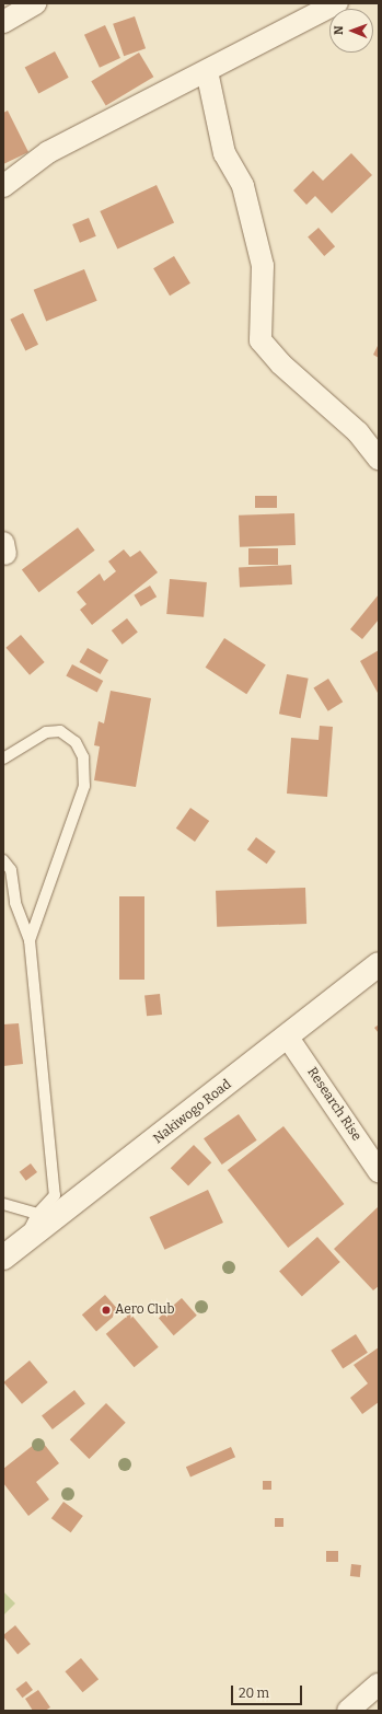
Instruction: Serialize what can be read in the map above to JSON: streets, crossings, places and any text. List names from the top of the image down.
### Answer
{
  "streets": {
    "street": ["Research Rise", "Nakiwogo Road"]
  },
  "crossings": [
    ["Research Rise", "Nakiwogo Road"]
  ],
  "places": ["Aero Club"],
  "scale_bar": "20 m",
  "north": "left"
}
